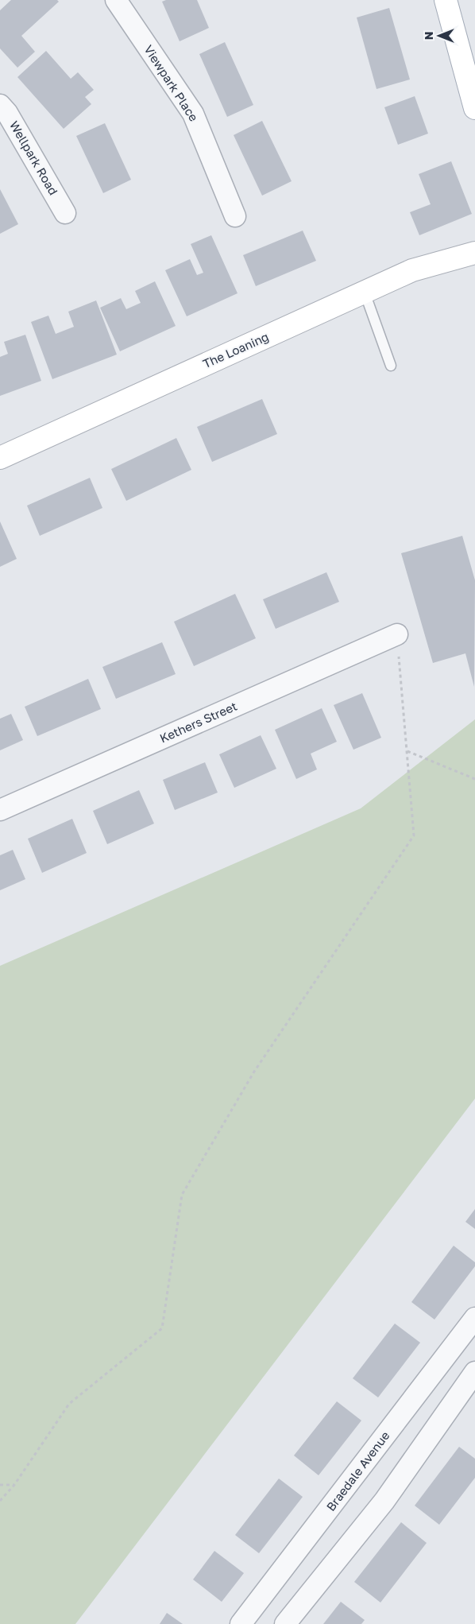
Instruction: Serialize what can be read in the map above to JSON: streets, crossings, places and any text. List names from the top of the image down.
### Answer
{
  "streets": {
    "street": [
      "Viewpark Place",
      "Wellpark Road",
      "The Loaning",
      "Kethers Street",
      "Braedale Avenue"
    ]
  },
  "north": "left"
}
